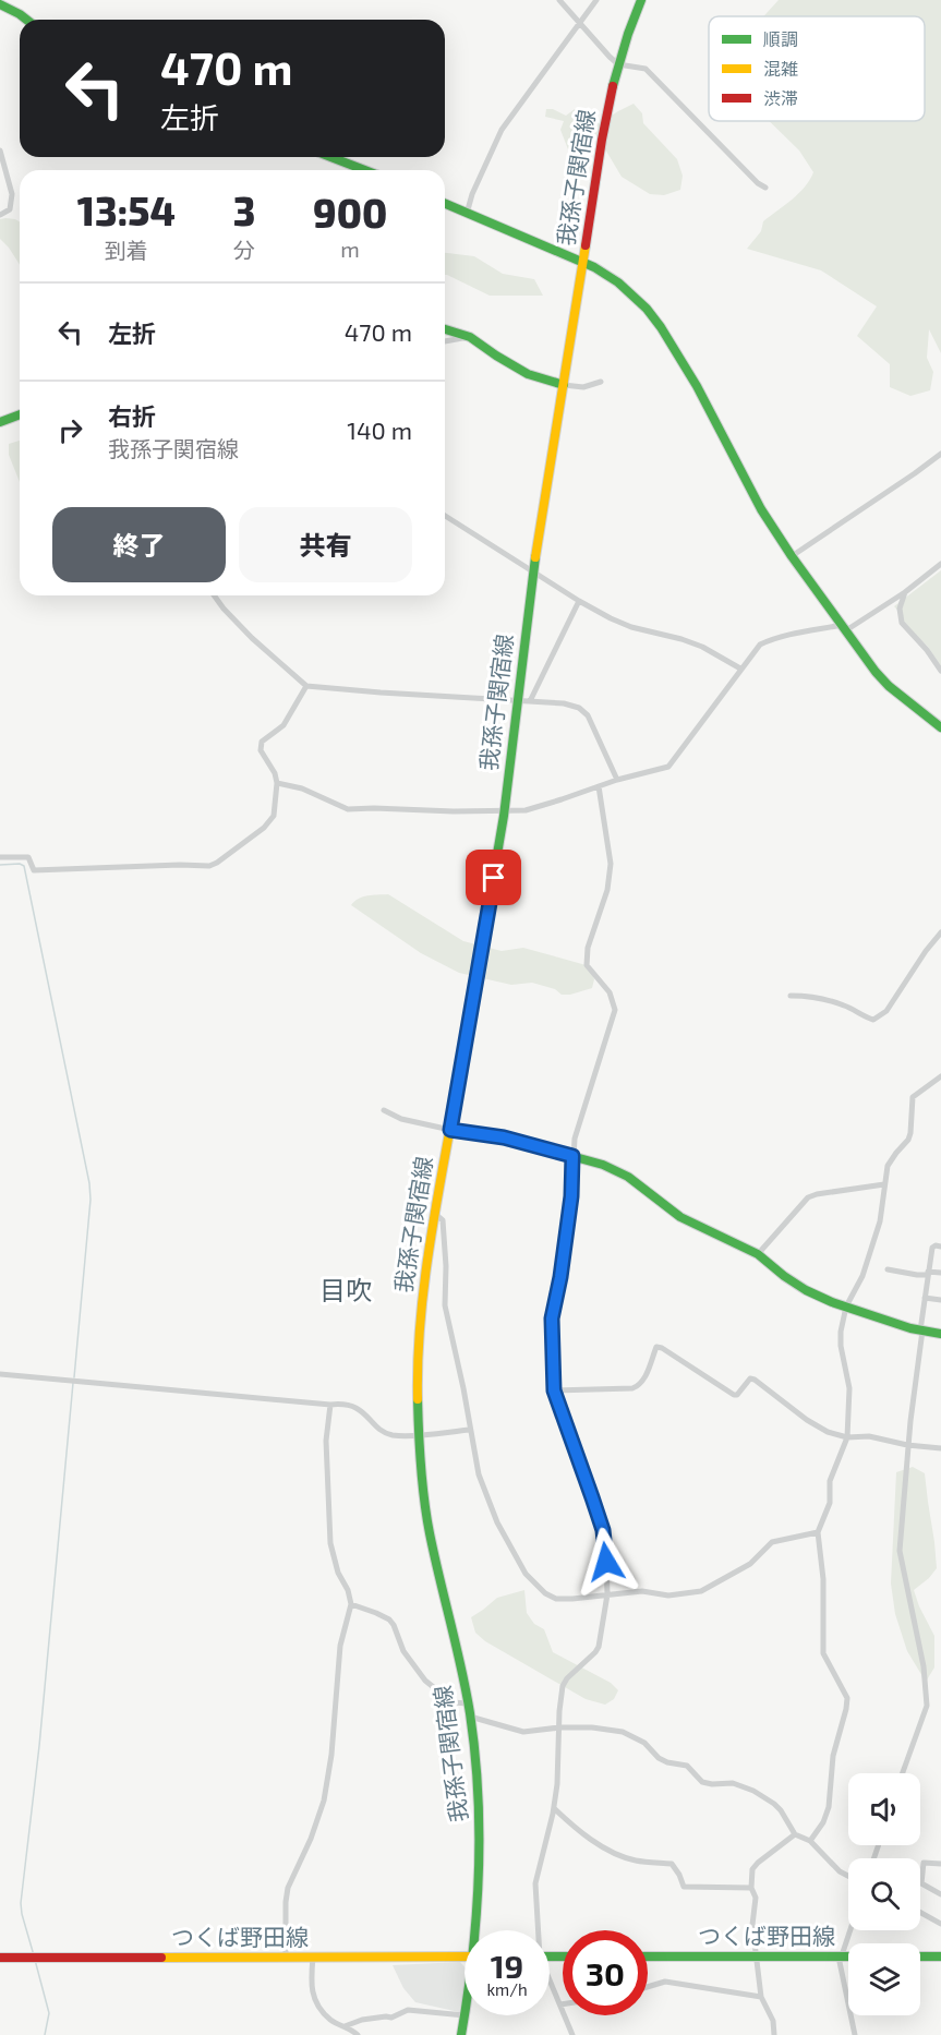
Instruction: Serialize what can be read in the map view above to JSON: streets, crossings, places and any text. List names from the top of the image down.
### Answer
{
  "streets": {
    "main road": ["我孫子関宿線", "つくば野田線"]
  },
  "districts": ["目吹"],
  "legend": ["順調", "混雑", "渋滞"],
  "page": {
    "turn": ["470 m", "左折"],
    "eta": [
      "13:54",
      "到着",
      "3",
      "分",
      "900",
      "m"
    ],
    "list": [
      {
        "name": "左折",
        "value": "470 m"
      },
      {
        "name": "右折",
        "note": "我孫子関宿線",
        "value": "140 m"
      }
    ],
    "buttons": ["終了", "共有"],
    "speed": "19 km/h",
    "limit": "30"
  }
}
